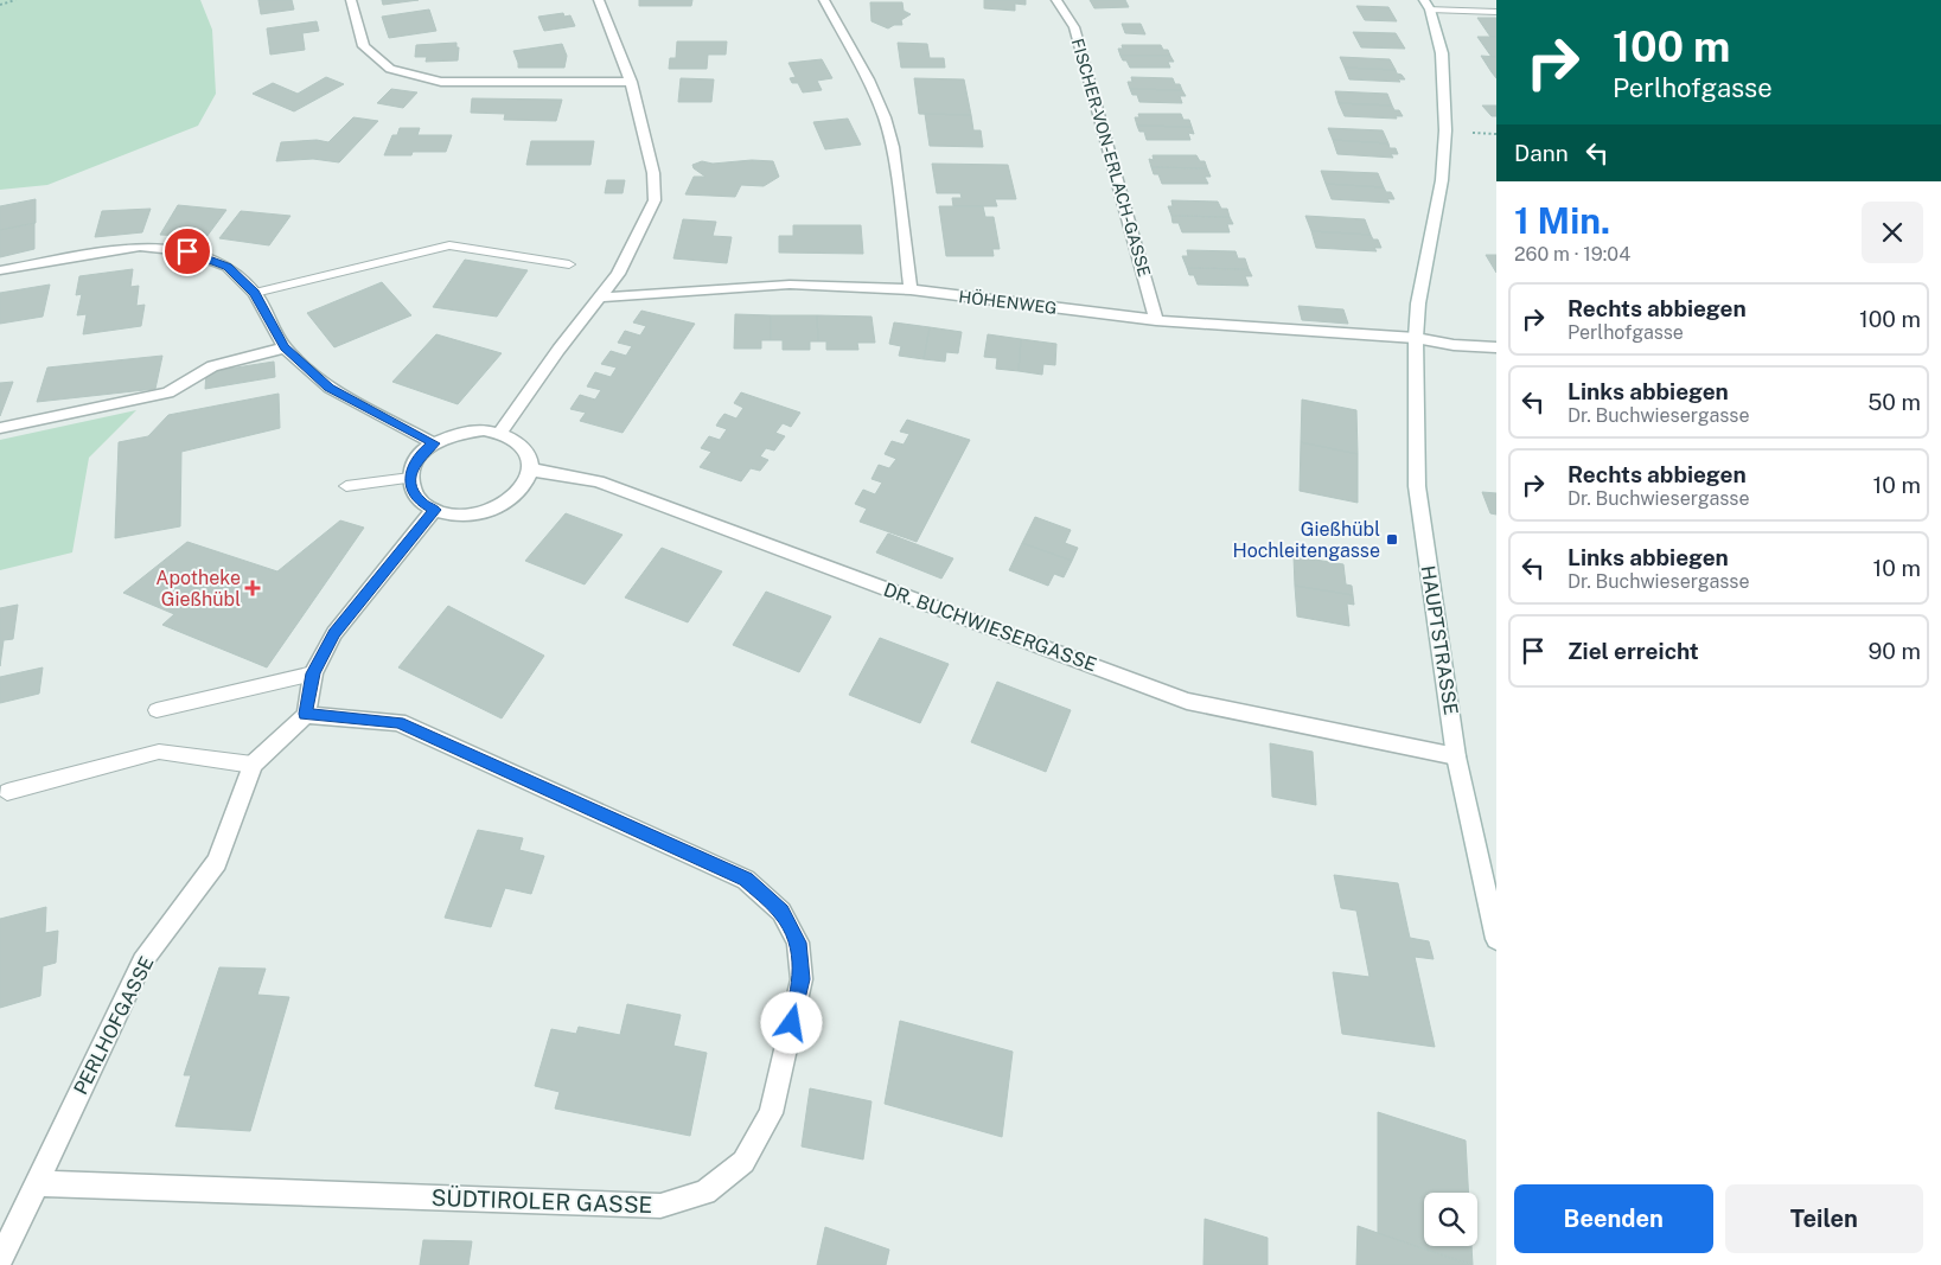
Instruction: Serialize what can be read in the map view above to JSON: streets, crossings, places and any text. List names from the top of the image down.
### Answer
{
  "streets": {
    "street": [
      "FISCHER-VON-ERLACH-GASSE",
      "HÖHENWEG",
      "DR. BUCHWIESERGASSE",
      "HAUPTSTRASSE",
      "PERLHOFGASSE",
      "SÜDTIROLER GASSE"
    ]
  },
  "crossings": [
    ["FISCHER-VON-ERLACH-GASSE", "HÖHENWEG"],
    ["HÖHENWEG", "HAUPTSTRASSE"],
    ["DR. BUCHWIESERGASSE", "HAUPTSTRASSE"],
    ["PERLHOFGASSE", "SÜDTIROLER GASSE"]
  ],
  "places": {
    "transit": ["Gießhübl Hochleitengasse"],
    "health": ["Apotheke Gießhübl"]
  },
  "page": {
    "turn": ["100 m", "Perlhofgasse"],
    "then": "Dann",
    "heading": ["1 Min.", "260 m · 19:04"],
    "list": [
      {
        "name": "Rechts abbiegen",
        "note": "Perlhofgasse",
        "value": "100 m"
      },
      {
        "name": "Links abbiegen",
        "note": "Dr. Buchwiesergasse",
        "value": "50 m"
      },
      {
        "name": "Rechts abbiegen",
        "note": "Dr. Buchwiesergasse",
        "value": "10 m"
      },
      {
        "name": "Links abbiegen",
        "note": "Dr. Buchwiesergasse",
        "value": "10 m"
      },
      {
        "name": "Ziel erreicht",
        "value": "90 m"
      }
    ],
    "buttons": ["Beenden", "Teilen"]
  }
}
